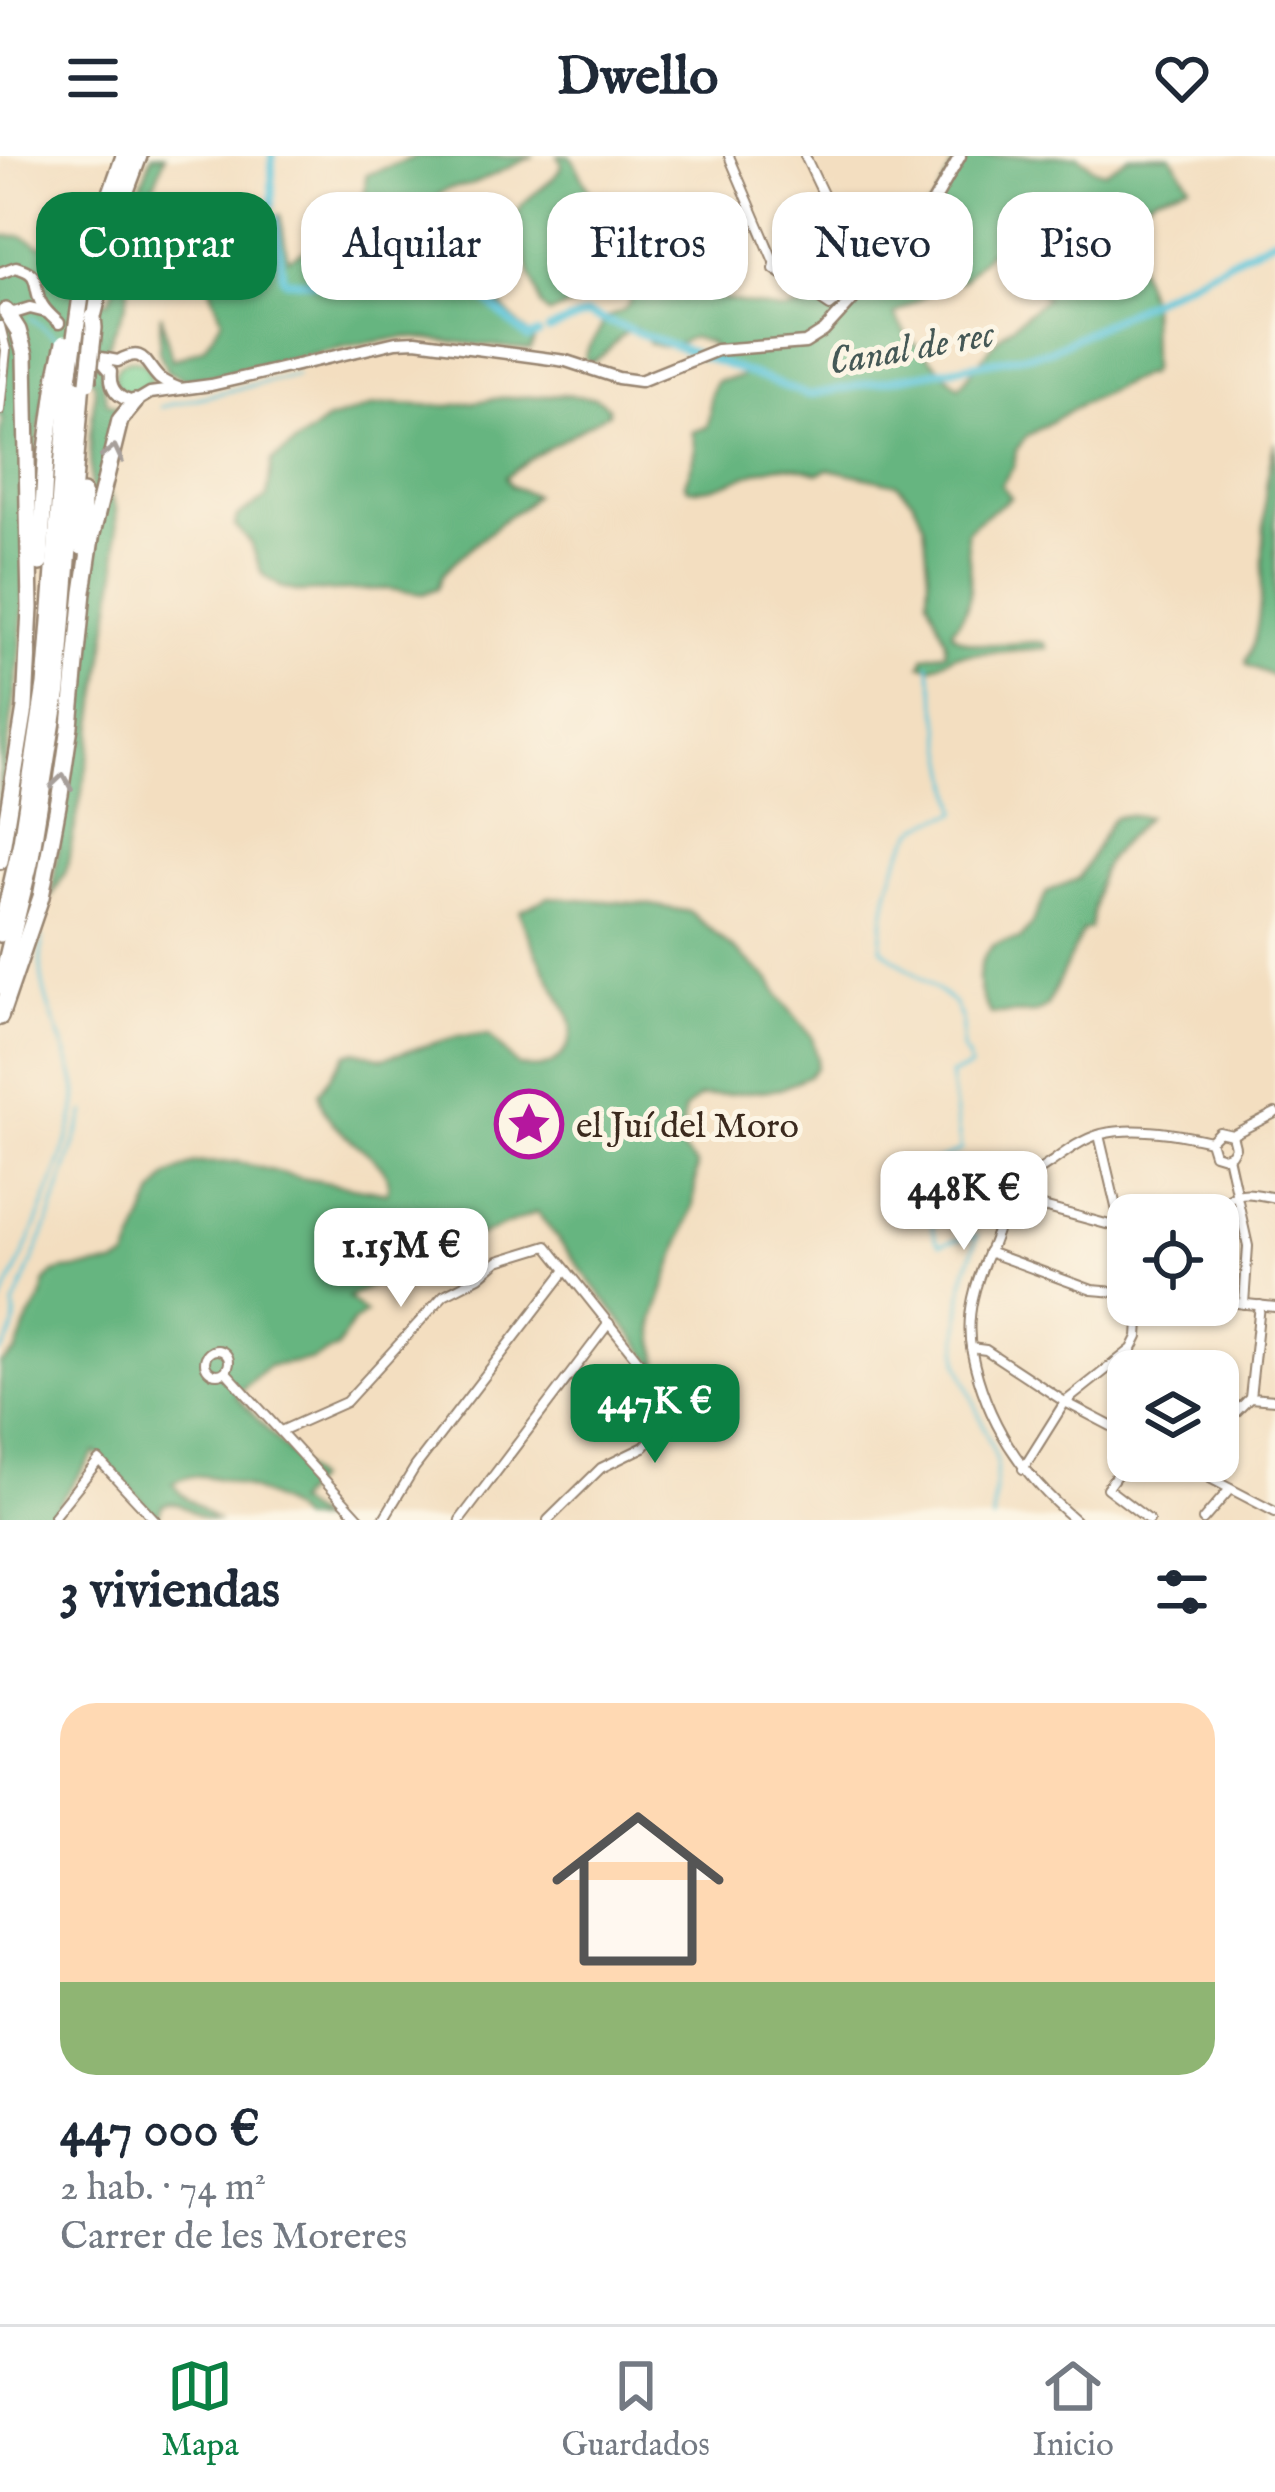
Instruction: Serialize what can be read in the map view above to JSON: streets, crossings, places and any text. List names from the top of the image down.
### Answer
{
  "water": ["Canal de rec"],
  "places": {
    "place": ["el Juí del Moro"]
  },
  "page": {
    "header": "Dwello",
    "chip": [
      "Comprar",
      "Alquilar",
      "Filtros",
      "Nuevo",
      "Piso"
    ],
    "price": ["448K €", "1.15M €", "447K €"],
    "heading": "3 viviendas",
    "list": [
      {
        "name": "447 000 €",
        "note": "2 hab. · 74 m² · Carrer de les Moreres"
      }
    ],
    "tabs": ["Mapa", "Guardados", "Inicio"]
  }
}
